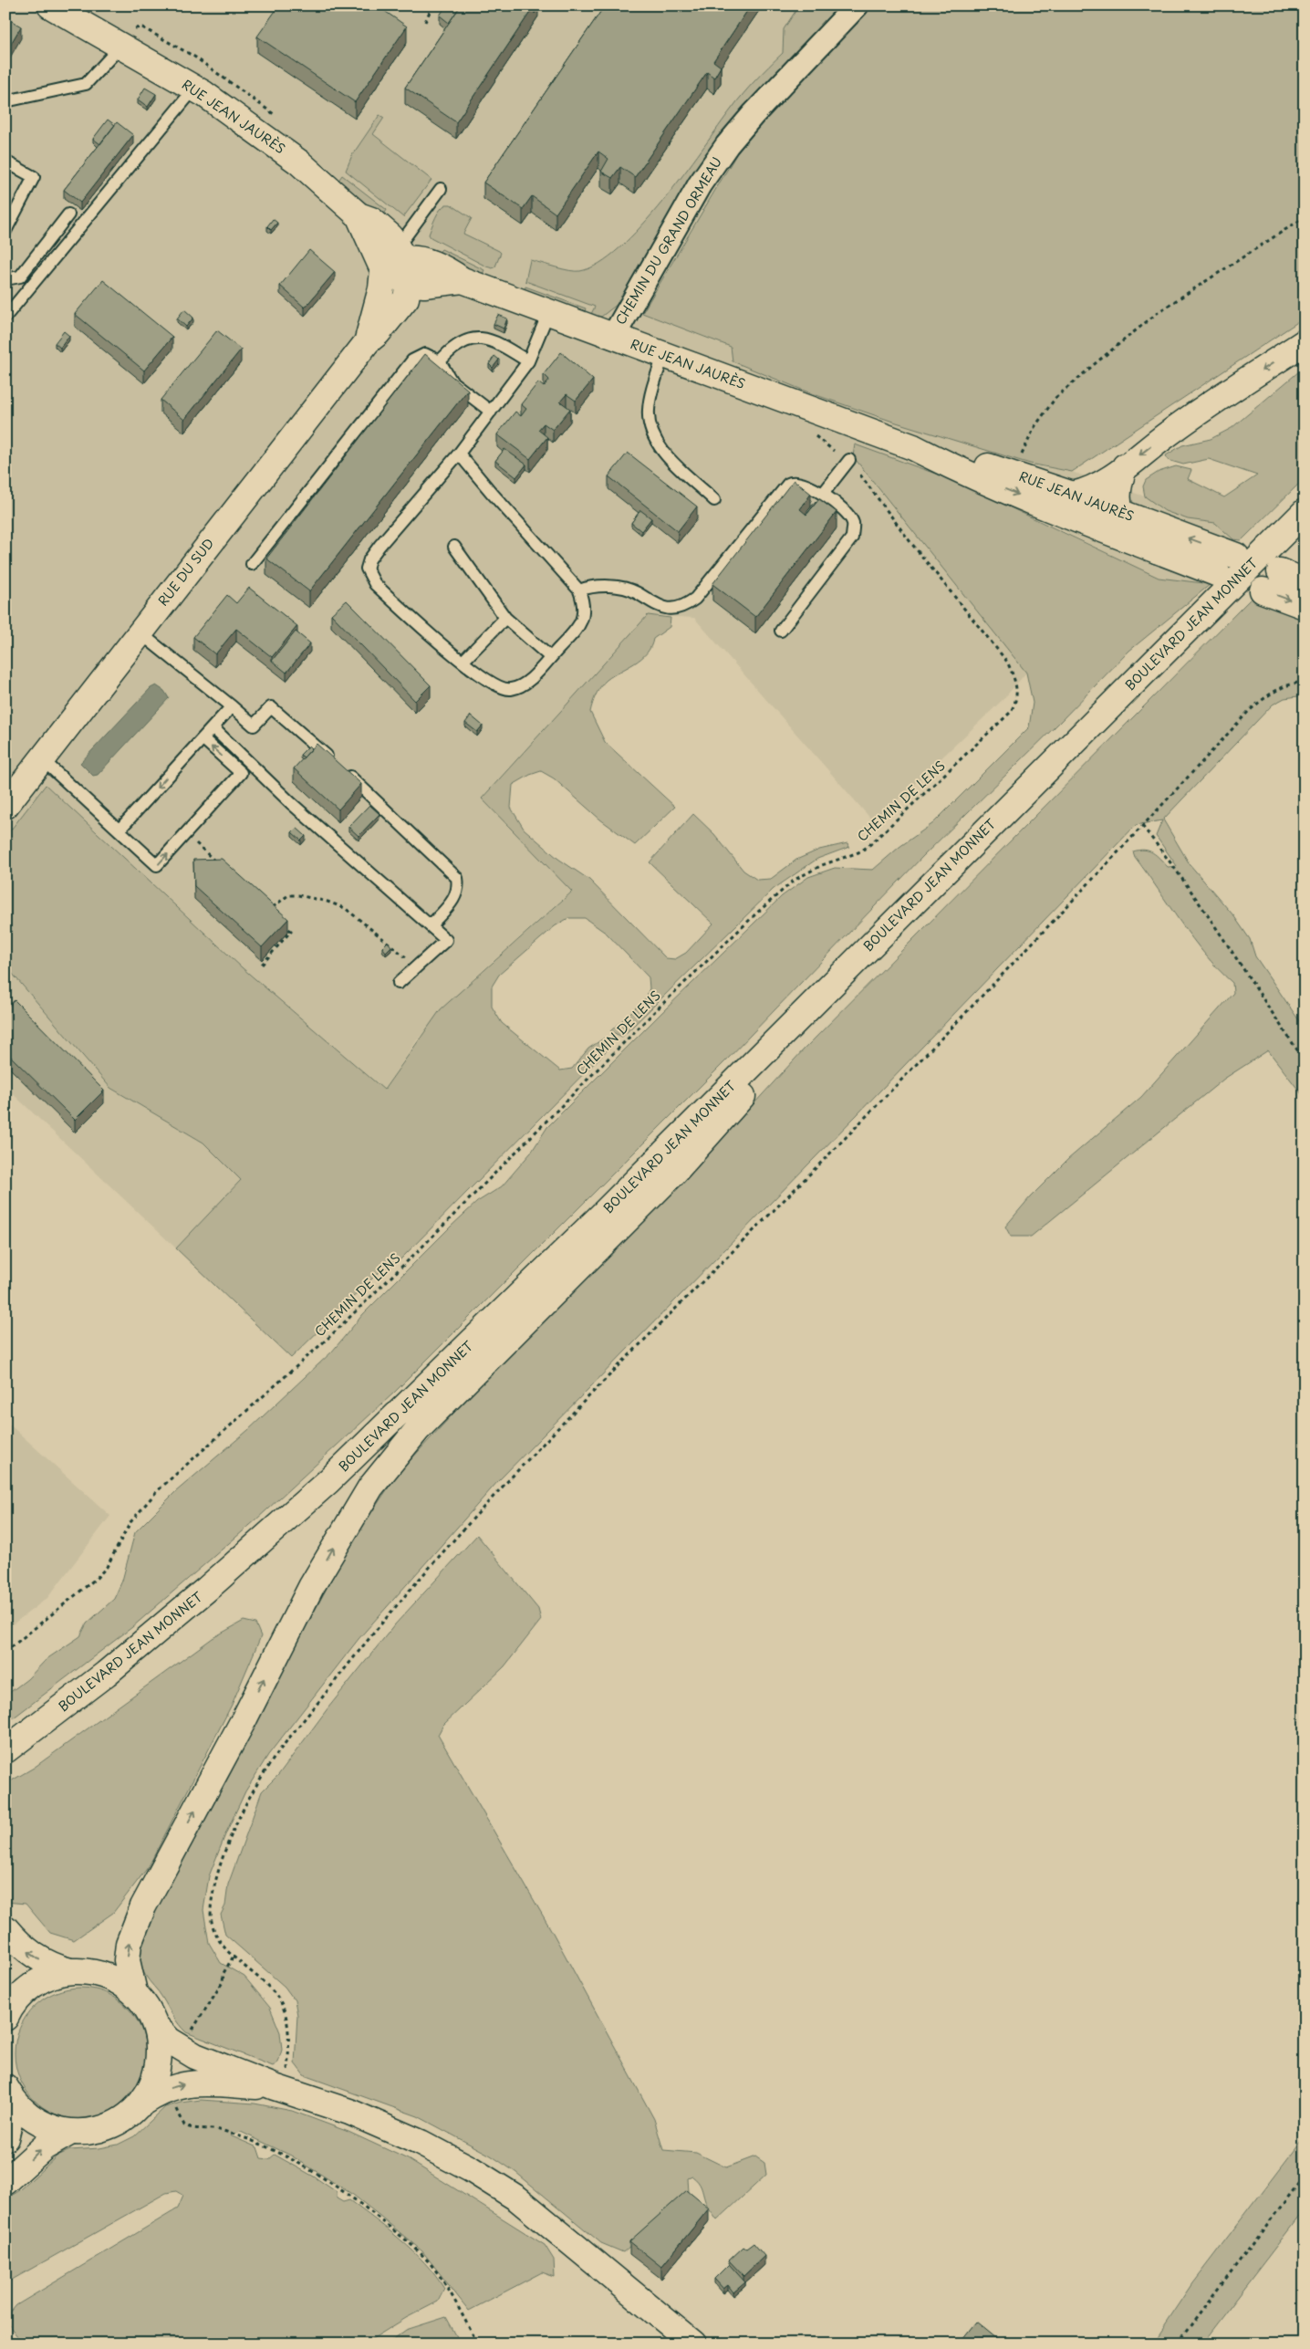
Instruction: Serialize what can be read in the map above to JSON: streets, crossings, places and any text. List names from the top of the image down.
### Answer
{
  "streets": {
    "main road": ["RUE JEAN JAURÈS", "RUE DU SUD", "BOULEVARD JEAN MONNET"],
    "street": ["CHEMIN DU GRAND ORMEAU"],
    "path": ["CHEMIN DE LENS"]
  },
  "crossings": [
    ["RUE JEAN JAURÈS", "CHEMIN DU GRAND ORMEAU"],
    ["RUE JEAN JAURÈS", "RUE DU SUD"]
  ]
}
